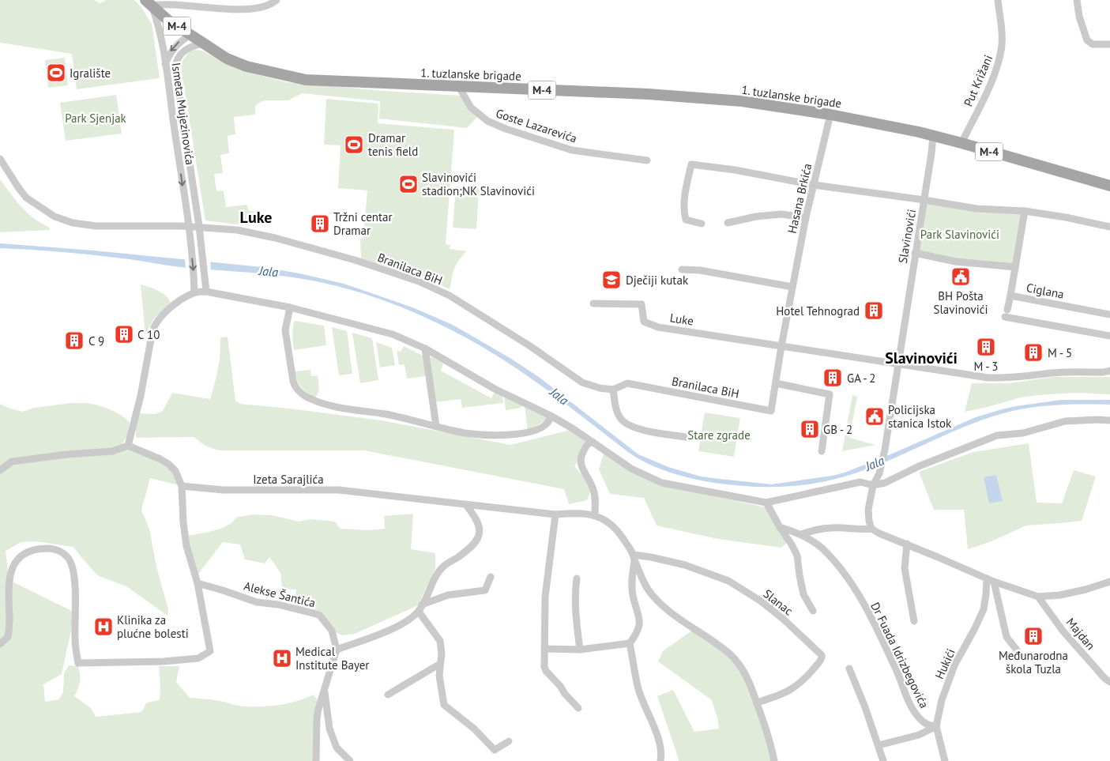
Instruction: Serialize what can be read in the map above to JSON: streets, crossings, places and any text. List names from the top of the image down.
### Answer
{
  "streets": {
    "main road": ["M-4", "1. tuzlanske brigade"],
    "street": [
      "Put Križani",
      "Ismeta Mujezinovića",
      "Goste Lazarevića",
      "Hasana Brkića",
      "Slavinovići",
      "Branilaca BiH",
      "Ciglana",
      "Luke",
      "Izeta Sarajlića",
      "Alekse Šantića",
      "Slanac",
      "Majdan",
      "Dr Fuada Idrizbegovića",
      "Hukići"
    ]
  },
  "crossings": [
    ["M-4", "1. tuzlanske brigade"],
    ["M-4", "Put Križani"],
    ["1. tuzlanske brigade", "Ismeta Mujezinovića"],
    ["1. tuzlanske brigade", "Goste Lazarevića"],
    ["1. tuzlanske brigade", "Hasana Brkića"],
    ["Ismeta Mujezinovića", "Branilaca BiH"],
    ["Hasana Brkića", "Slavinovići"],
    ["Hasana Brkića", "Branilaca BiH"],
    ["Hasana Brkića", "Luke"],
    ["Slanac", "Dr Fuada Idrizbegovića"],
    ["Dr Fuada Idrizbegovića", "Hukići"]
  ],
  "districts": ["Luke", "Slavinovići"],
  "water": ["Jala"],
  "parks": ["Park Sjenjak", "Park Slavinovići", "Stare zgrade"],
  "places": {
    "sports": ["Igralište", "Dramar tenis field", "Slavinovići stadion;NK Slavinovići"],
    "building": [
      "Tržni centar Dramar",
      "Hotel Tehnograd",
      "C 10",
      "C 9",
      "M - 3",
      "M - 5",
      "GA - 2",
      "GB - 2",
      "Međunarodna škola Tuzla"
    ],
    "public building": ["BH Pošta Slavinovići", "Policijska stanica Istok"],
    "school or university": ["Dječiji kutak"],
    "hospital": ["Klinika za plućne bolesti", "Medical Institute Bayer"]
  }
}
